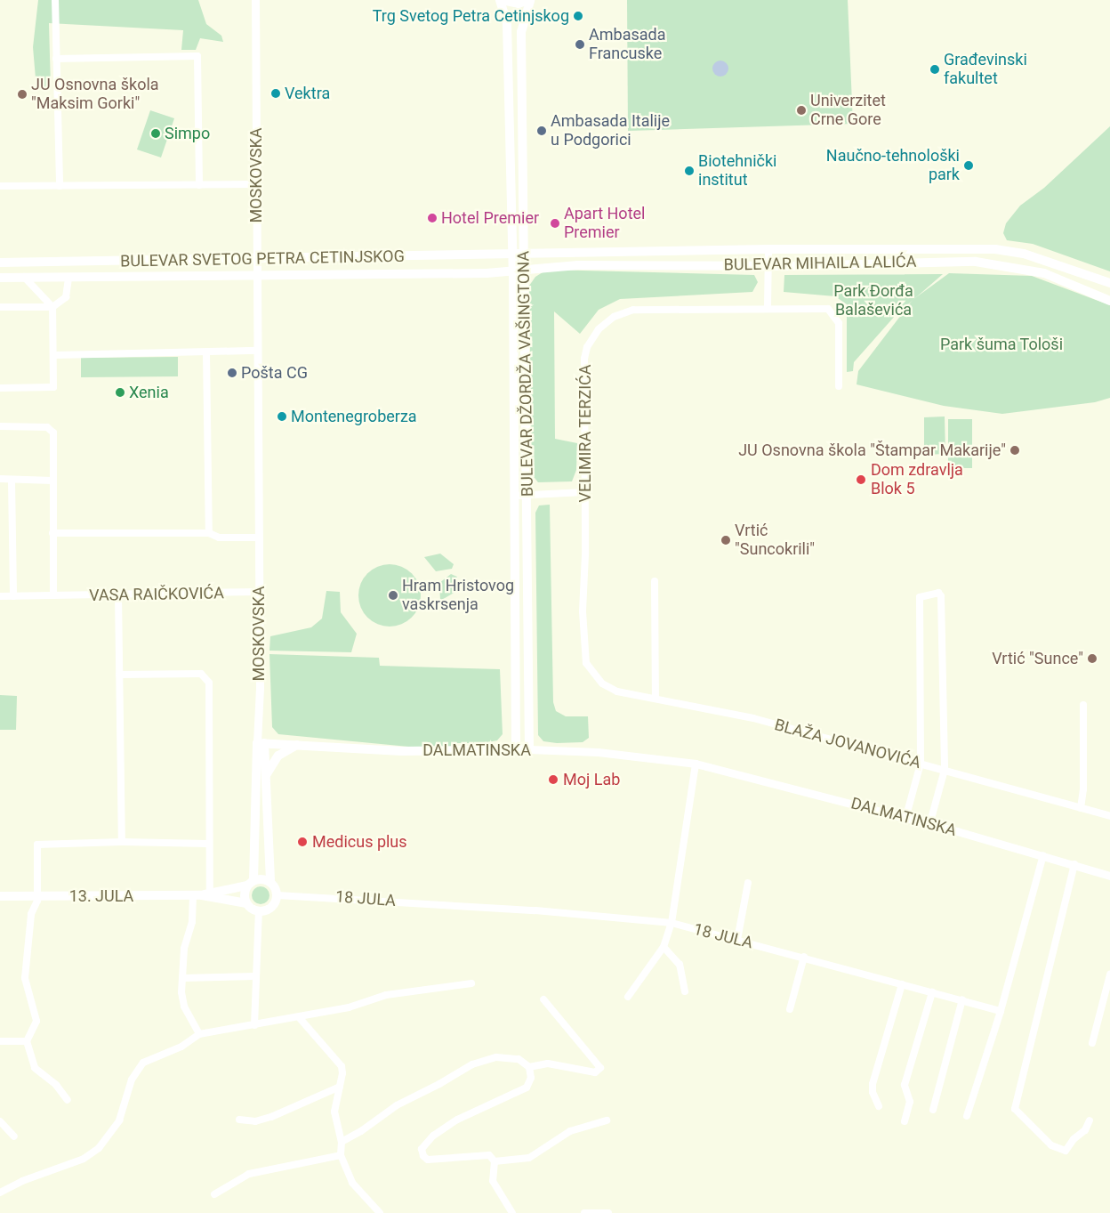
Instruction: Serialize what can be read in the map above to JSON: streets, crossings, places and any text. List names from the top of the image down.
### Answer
{
  "streets": {
    "main road": [
      "MOSKOVSKA",
      "BULEVAR SVETOG PETRA CETINJSKOG",
      "BULEVAR MIHAILA LALIĆA",
      "BULEVAR DŽORDŽA VAŠINGTONA",
      "DALMATINSKA",
      "13. JULA"
    ],
    "street": [
      "VELIMIRA TERZIĆA",
      "VASA RAIČKOVIĆA",
      "BLAŽA JOVANOVIĆA",
      "18 JULA"
    ]
  },
  "crossings": [
    ["MOSKOVSKA", "BULEVAR SVETOG PETRA CETINJSKOG"],
    ["MOSKOVSKA", "VASA RAIČKOVIĆA"],
    ["MOSKOVSKA", "DALMATINSKA"],
    ["MOSKOVSKA", "18 JULA"],
    ["BULEVAR SVETOG PETRA CETINJSKOG", "BULEVAR MIHAILA LALIĆA"],
    ["BULEVAR SVETOG PETRA CETINJSKOG", "BULEVAR DŽORDŽA VAŠINGTONA"],
    ["BULEVAR MIHAILA LALIĆA", "BULEVAR DŽORDŽA VAŠINGTONA"],
    ["BULEVAR DŽORDŽA VAŠINGTONA", "DALMATINSKA"],
    ["VELIMIRA TERZIĆA", "BLAŽA JOVANOVIĆA"]
  ],
  "parks": ["Park Đorđa Balaševića", "Park šuma Tološi"],
  "places": [
    "Trg Svetog Petra Cetinjskog",
    "Ambasada Francuske",
    "Građevinski fakultet",
    "Vektra",
    "JU Osnovna škola \"Maksim Gorki\"",
    "Univerzitet Crne Gore",
    "Ambasada Italije u Podgorici",
    "Simpo",
    "Naučno-tehnološki park",
    "Biotehnički institut",
    "Hotel Premier",
    "Apart Hotel Premier",
    "Pošta CG",
    "Xenia",
    "Montenegroberza",
    "JU Osnovna škola \"Štampar Makarije\"",
    "Dom zdravlja Blok 5",
    "Vrtić \"Suncokrili\"",
    "Hram Hristovog vaskrsenja",
    "Vrtić \"Sunce\"",
    "Moj Lab",
    "Medicus plus"
  ]
}
